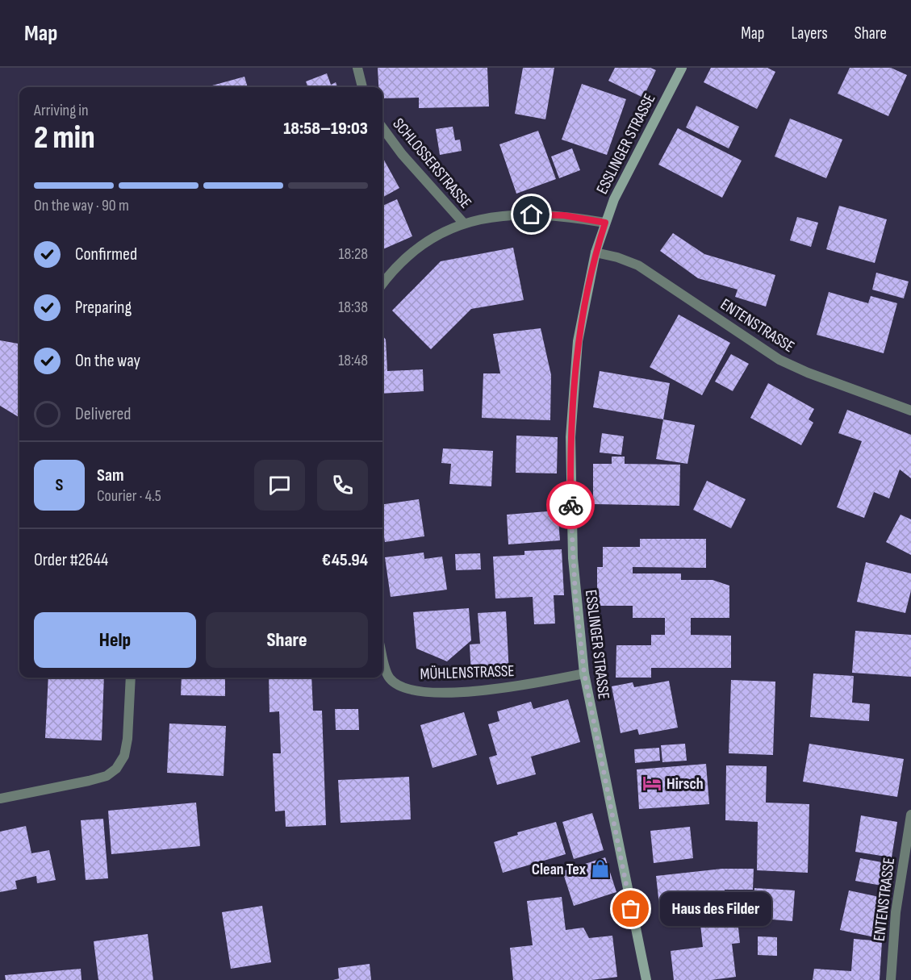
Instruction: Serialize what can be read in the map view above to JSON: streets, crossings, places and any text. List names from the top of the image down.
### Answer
{
  "streets": {
    "main road": ["ESSLINGER STRASSE"],
    "street": ["SCHLOSSERSTRASSE", "ENTENSTRASSE", "MÜHLENSTRASSE"]
  },
  "crossings": [
    ["ESSLINGER STRASSE", "SCHLOSSERSTRASSE"],
    ["ESSLINGER STRASSE", "ENTENSTRASSE"],
    ["ESSLINGER STRASSE", "MÜHLENSTRASSE"]
  ],
  "places": {
    "hotel": ["Hirsch"],
    "shop": ["Clean Tex"],
    "other": ["Haus des Filder"]
  },
  "page": {
    "header": "Map",
    "nav": ["Map", "Layers", "Share"],
    "heading": ["2 min", "Arriving in", "18:58–19:03"],
    "panel": [
      "Sam",
      "Courier · 4.5",
      "Order #2644",
      "€45.94"
    ],
    "bar": "On the way · 90 m",
    "list": [
      ["Confirmed", "18:28"],
      ["Preparing", "18:38"],
      ["On the way", "18:48"],
      "Delivered"
    ],
    "round": "S",
    "buttons": ["Help", "Share"],
    "bubble": "Haus des Filder"
  }
}
